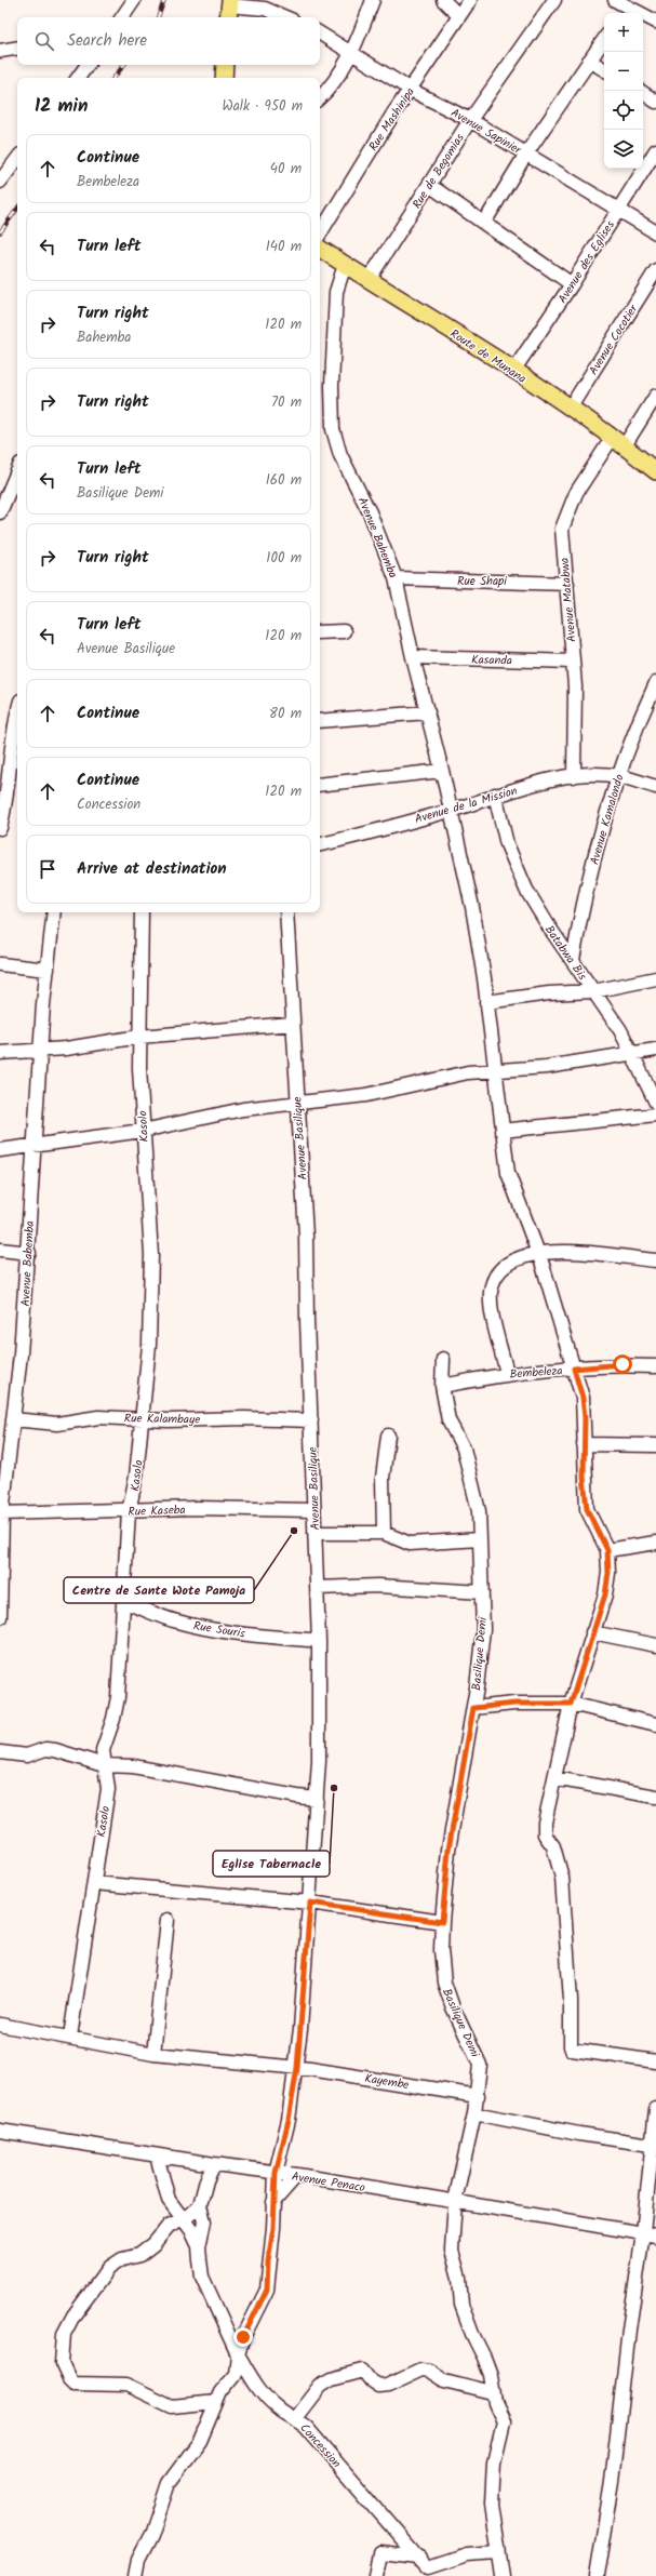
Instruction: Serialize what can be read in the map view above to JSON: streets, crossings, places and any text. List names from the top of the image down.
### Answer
{
  "streets": {
    "main road": ["Route de Munana"],
    "street": [
      "Rue Mashinipa",
      "Avenue Sapinier",
      "Rue de Begomias",
      "Avenue des Eglises",
      "Avenue Cocotier",
      "Avenue Bahemba",
      "Rue Shapi",
      "Avenue Matabwa",
      "Kasanda",
      "Avenue de la Mission",
      "Avenue Kamalondo",
      "Batabwa Bis",
      "Kasolo",
      "Avenue Basilique",
      "Avenue Babemba",
      "Bembeleza",
      "Rue Kalambaye",
      "Rue Kaseba",
      "Rue Souris",
      "Basilique Demi",
      "Kayembe",
      "Avenue Penaco",
      "Concession"
    ]
  },
  "crossings": [
    ["Rue Mashinipa", "Avenue Sapinier"],
    ["Avenue Sapinier", "Rue de Begomias"],
    ["Avenue Sapinier", "Avenue des Eglises"],
    ["Rue de Begomias", "Route de Munana"],
    ["Avenue des Eglises", "Route de Munana"],
    ["Avenue Cocotier", "Route de Munana"],
    ["Route de Munana", "Avenue Bahemba"],
    ["Route de Munana", "Avenue Matabwa"],
    ["Avenue Bahemba", "Rue Shapi"],
    ["Avenue Bahemba", "Kasanda"],
    ["Avenue Bahemba", "Avenue de la Mission"],
    ["Avenue Bahemba", "Bembeleza"],
    ["Rue Shapi", "Avenue Matabwa"],
    ["Avenue Matabwa", "Kasanda"],
    ["Avenue Matabwa", "Avenue de la Mission"],
    ["Avenue de la Mission", "Avenue Kamalondo"],
    ["Avenue de la Mission", "Batabwa Bis"],
    ["Avenue Kamalondo", "Batabwa Bis"],
    ["Kasolo", "Rue Kalambaye"],
    ["Kasolo", "Rue Kaseba"],
    ["Kasolo", "Rue Souris"],
    ["Kasolo", "Kayembe"],
    ["Avenue Basilique", "Rue Kalambaye"],
    ["Avenue Basilique", "Rue Kaseba"],
    ["Avenue Basilique", "Rue Souris"],
    ["Avenue Basilique", "Kayembe"],
    ["Avenue Basilique", "Avenue Penaco"],
    ["Avenue Babemba", "Rue Kalambaye"],
    ["Avenue Babemba", "Rue Kaseba"],
    ["Bembeleza", "Basilique Demi"],
    ["Basilique Demi", "Kayembe"],
    ["Basilique Demi", "Avenue Penaco"]
  ],
  "places": ["Centre de Sante Wote Pamoja", "Eglise Tabernacle"],
  "page": {
    "map_buttons": ["+", "−"],
    "search": "Search here",
    "heading": ["12 min", "Walk · 950 m"],
    "list": [
      ["Continue", "Bembeleza", "40 m"],
      ["Turn left", "140 m"],
      ["Turn right", "Bahemba", "120 m"],
      ["Turn right", "70 m"],
      ["Turn left", "Basilique Demi", "160 m"],
      ["Turn right", "100 m"],
      ["Turn left", "Avenue Basilique", "120 m"],
      ["Continue", "80 m"],
      ["Continue", "Concession", "120 m"],
      "Arrive at destination"
    ]
  }
}
